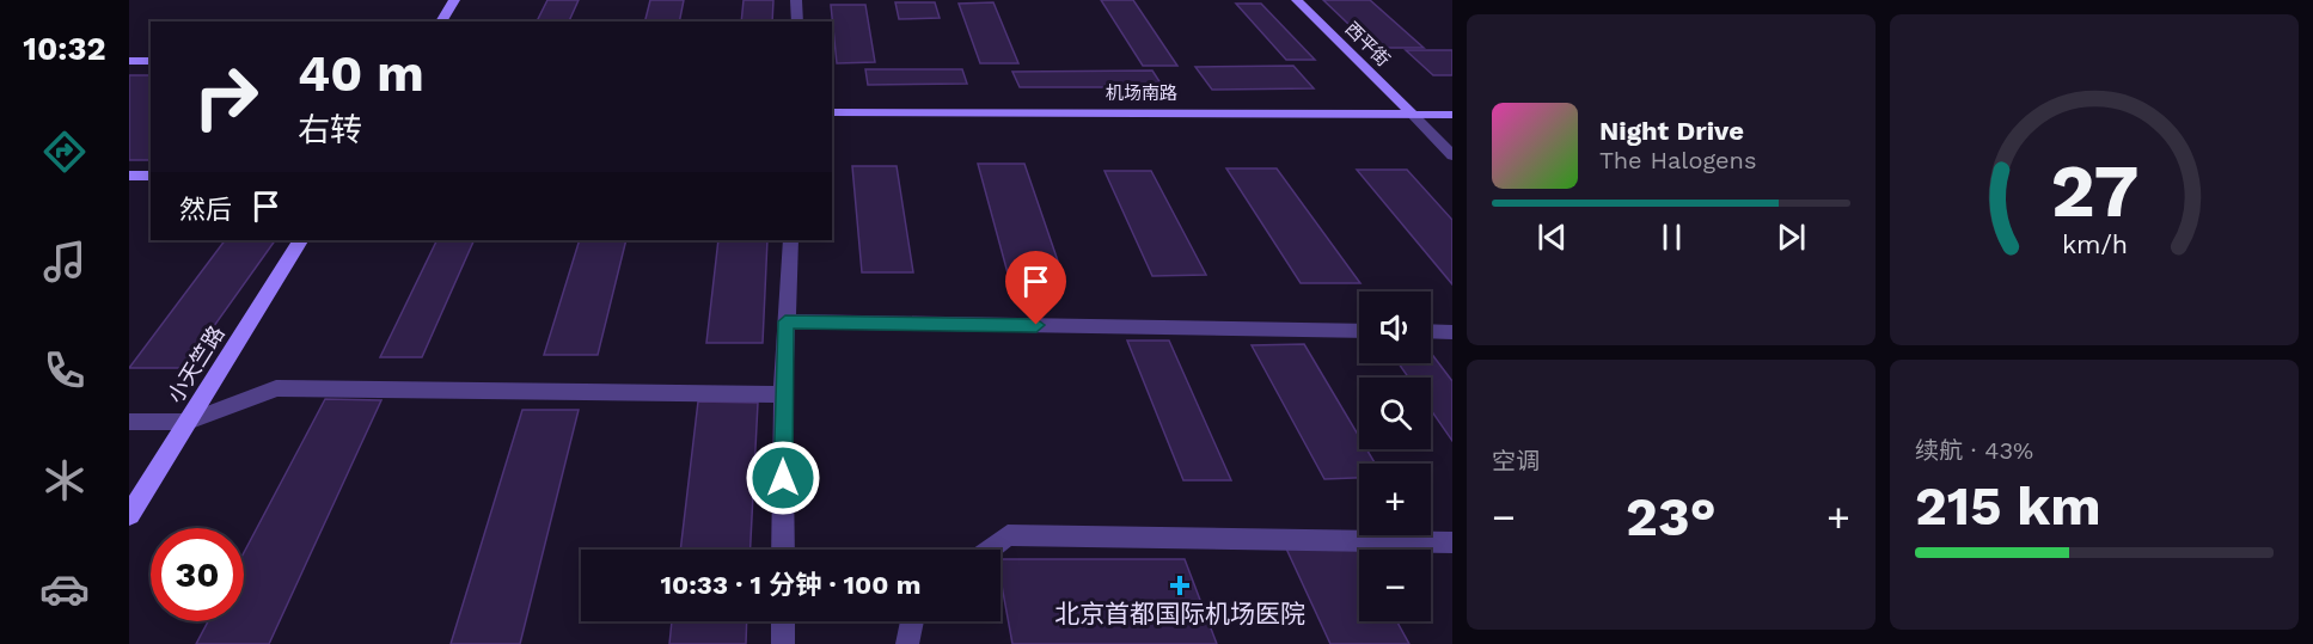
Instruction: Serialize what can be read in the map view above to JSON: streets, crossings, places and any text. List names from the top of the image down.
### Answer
{
  "streets": {
    "street": ["西平街", "机场南路", "小天竺路"]
  },
  "crossings": [
    ["西平街", "机场南路"]
  ],
  "places": {
    "health": ["北京首都国际机场医院"]
  },
  "page": {
    "tabs": "10:32",
    "turn": ["40 m", "右转"],
    "song": ["Night Drive", "The Halogens"],
    "then": "然后",
    "map_buttons": ["+", "−"],
    "tile": [
      "空调",
      ["续航 · 43%", "215 km"]
    ],
    "heat": ["−", "23°", "+"],
    "limit": "30",
    "trip": "10:33 · 1 分钟 · 100 m",
    "gauge": ["27", "km/h"]
  }
}
